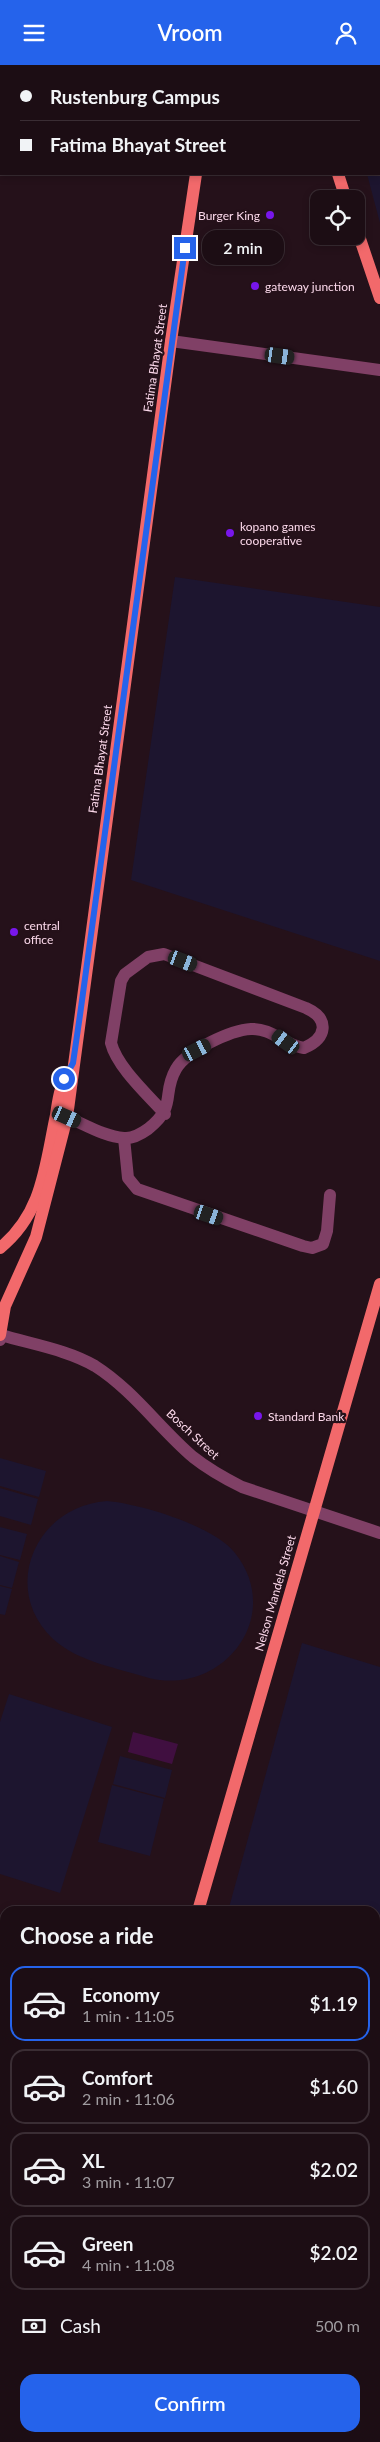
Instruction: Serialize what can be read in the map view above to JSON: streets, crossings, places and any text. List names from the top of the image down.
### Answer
{
  "streets": {
    "main road": ["Fatima Bhayat Street", "Nelson Mandela Street"],
    "street": ["Bosch Street"]
  },
  "crossings": [
    ["Fatima Bhayat Street", "Bosch Street"],
    ["Bosch Street", "Nelson Mandela Street"]
  ],
  "places": [
    "Burger King",
    "gateway junction",
    "kopano games cooperative",
    "central office",
    "Standard Bank"
  ],
  "page": {
    "header": "Vroom",
    "banner": ["Rustenburg Campus", "Fatima Bhayat Street"],
    "bubble": "2 min",
    "heading": "Choose a ride",
    "list": [
      {
        "name": "Economy",
        "note": "1 min · 11:05",
        "value": "$1.19"
      },
      {
        "name": "Comfort",
        "note": "2 min · 11:06",
        "value": "$1.60"
      },
      {
        "name": "XL",
        "note": "3 min · 11:07",
        "value": "$2.02"
      },
      {
        "name": "Green",
        "note": "4 min · 11:08",
        "value": "$2.02"
      }
    ],
    "pay": ["Cash", "500 m"],
    "buttons": "Confirm"
  }
}
